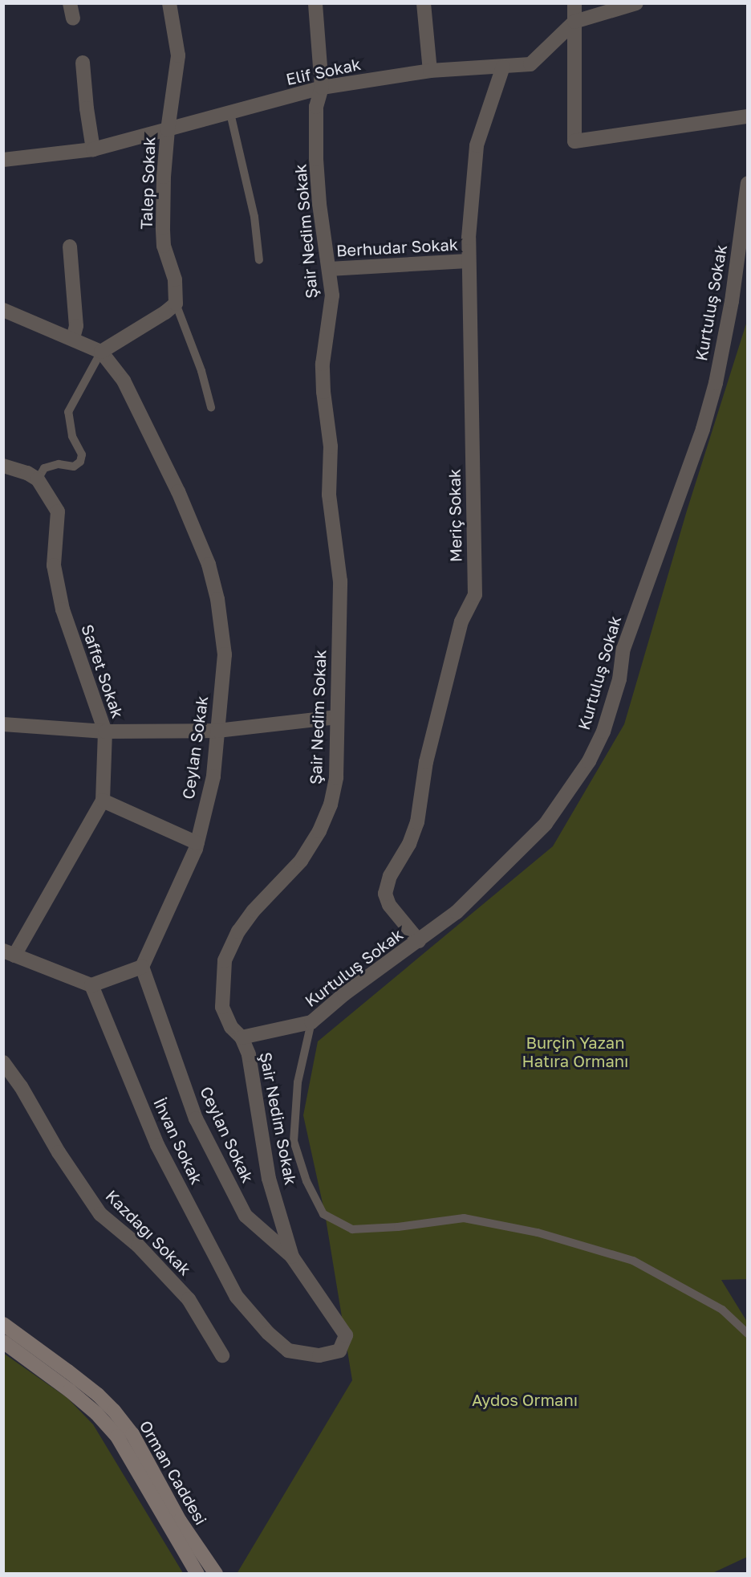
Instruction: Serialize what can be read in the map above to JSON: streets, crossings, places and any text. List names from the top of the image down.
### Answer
{
  "streets": {
    "street": [
      "Elif Sokak",
      "Talep Sokak",
      "Şair Nedim Sokak",
      "Berhudar Sokak",
      "Kurtuluş Sokak",
      "Meriç Sokak",
      "Saffet Sokak",
      "Ceylan Sokak",
      "İhvan Sokak",
      "Kazdağı Sokak",
      "Orman Caddesi"
    ]
  },
  "crossings": [
    ["Elif Sokak", "Talep Sokak"],
    ["Elif Sokak", "Şair Nedim Sokak"],
    ["Elif Sokak", "Meriç Sokak"],
    ["Şair Nedim Sokak", "Berhudar Sokak"],
    ["Şair Nedim Sokak", "Kurtuluş Sokak"],
    ["Şair Nedim Sokak", "Ceylan Sokak"],
    ["Şair Nedim Sokak", "İhvan Sokak"],
    ["Berhudar Sokak", "Meriç Sokak"],
    ["Kurtuluş Sokak", "Meriç Sokak"]
  ],
  "parks": ["Burçin Yazan Hatıra Ormanı", "Aydos Ormanı"]
}
